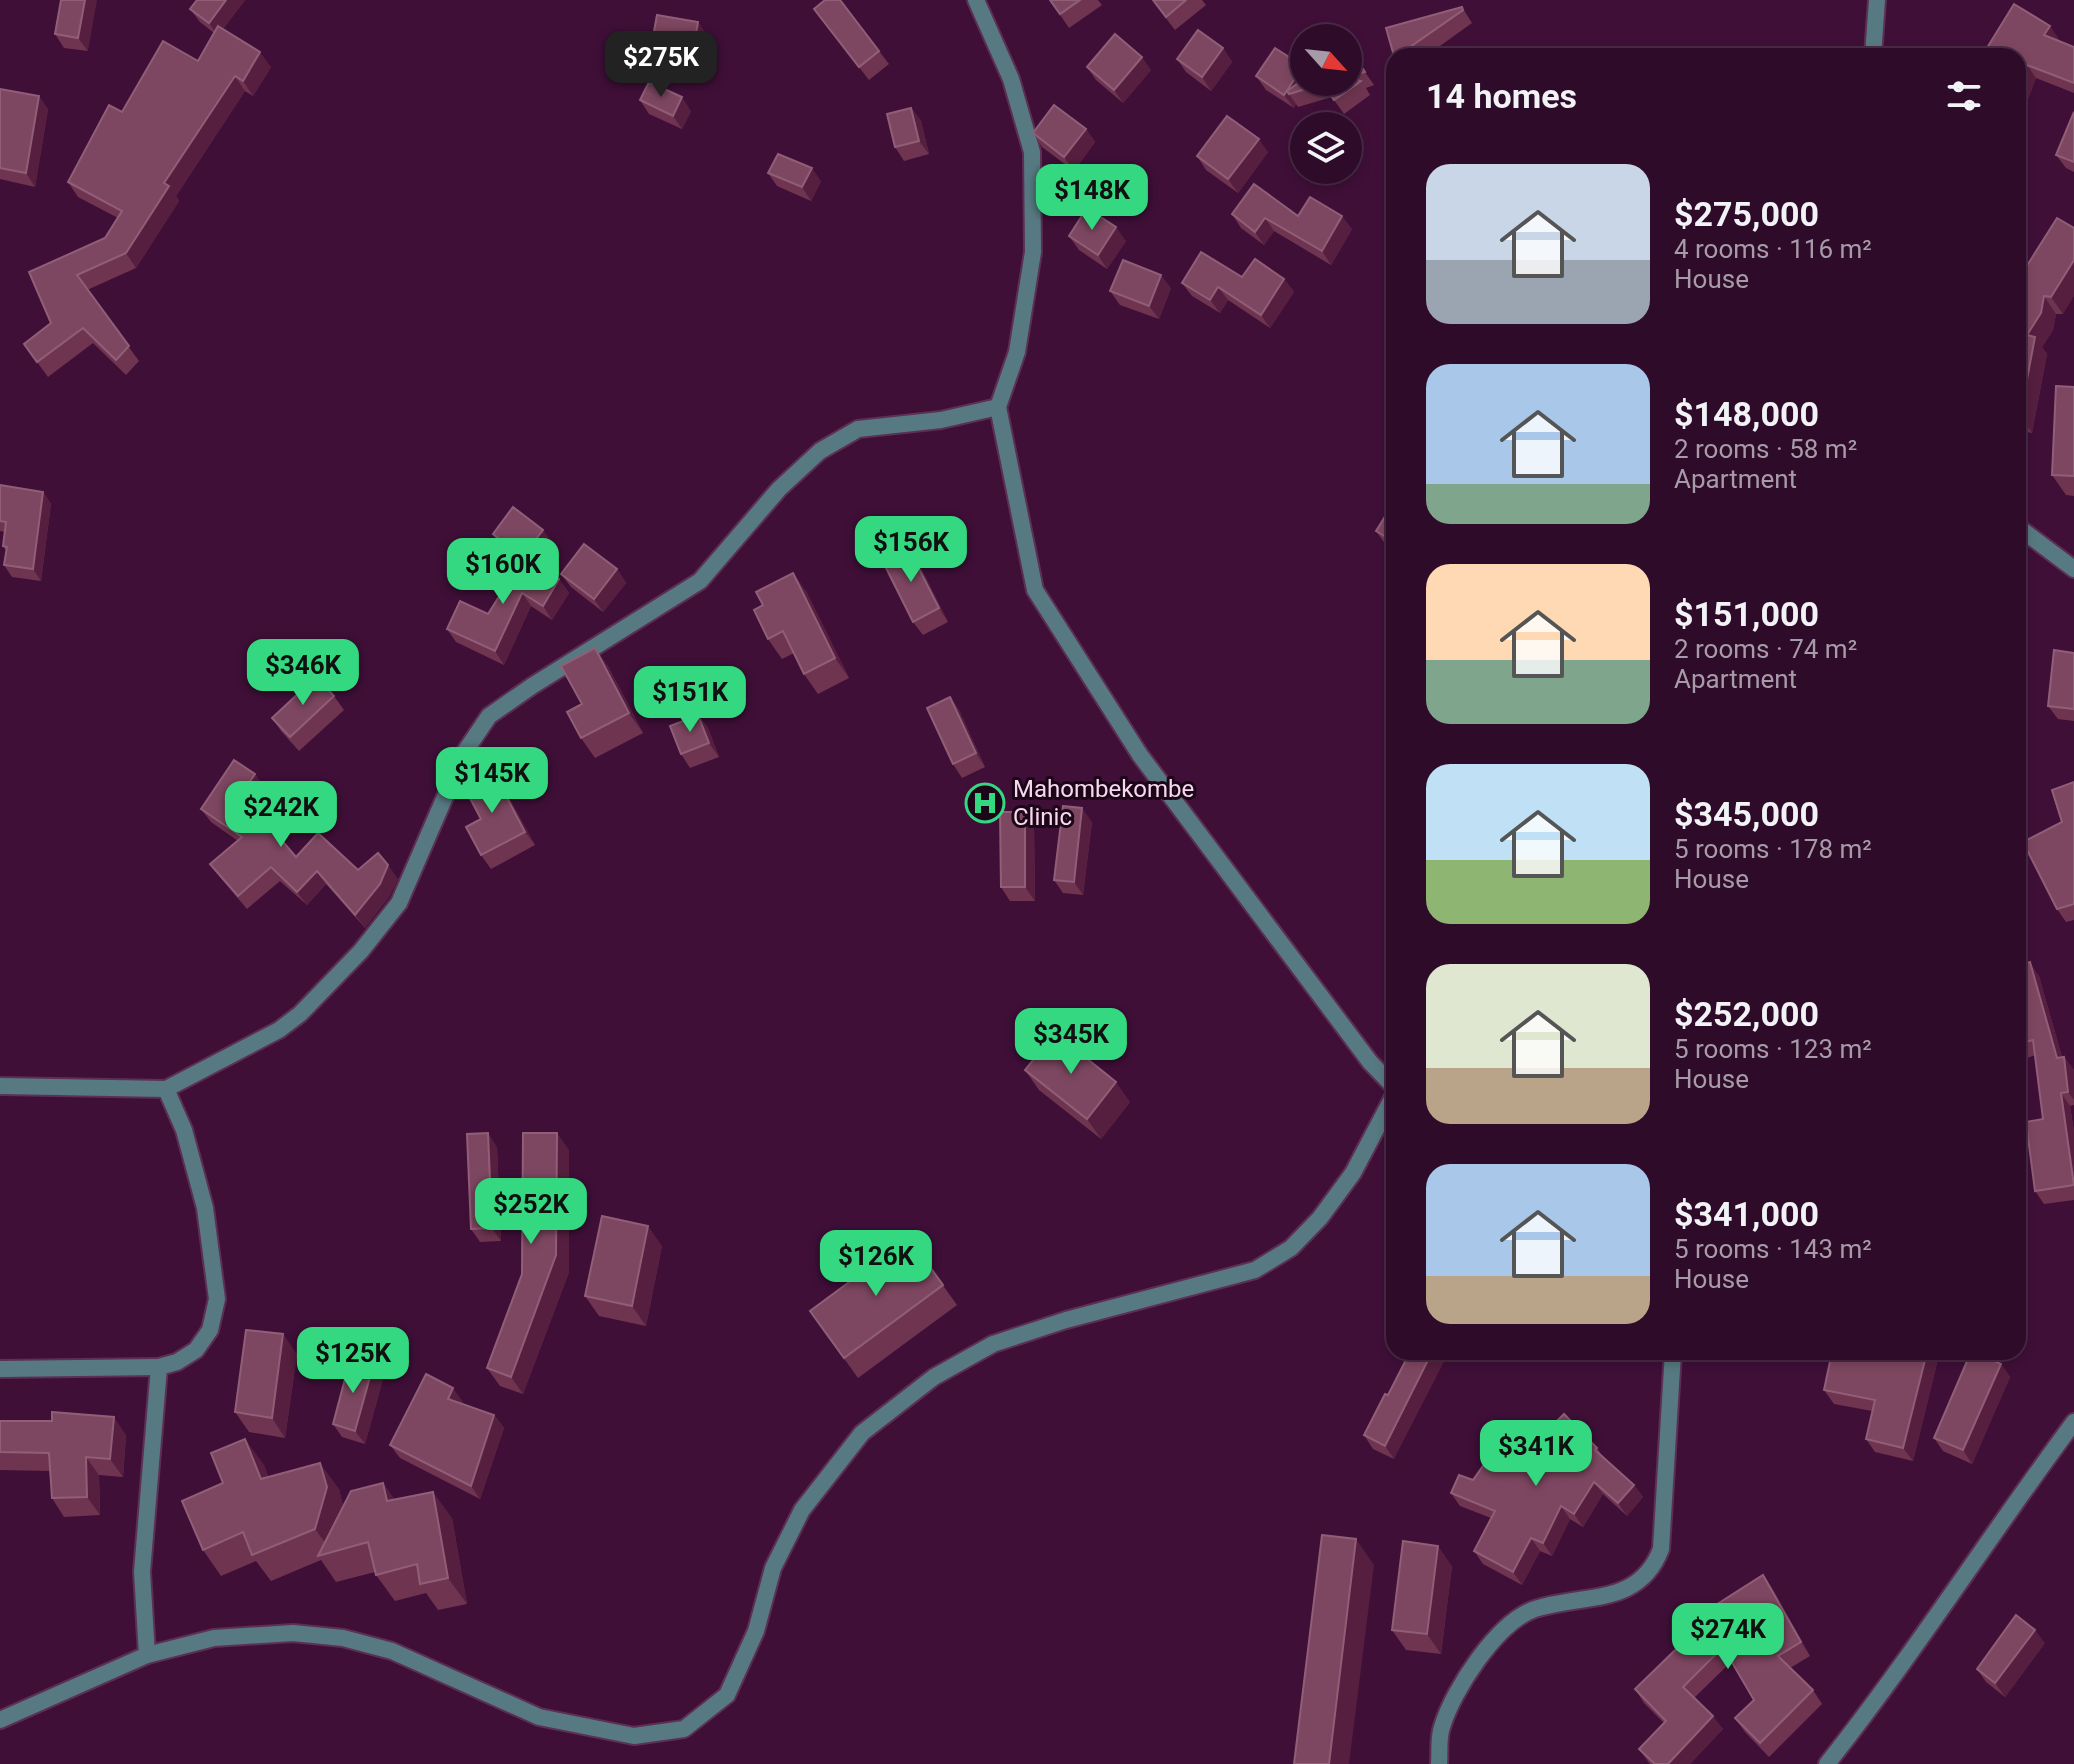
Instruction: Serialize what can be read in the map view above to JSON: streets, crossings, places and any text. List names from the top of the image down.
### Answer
{
  "places": {
    "hospital": ["Mahombekombe Clinic"]
  },
  "north": "bottom right",
  "page": {
    "price": [
      "$275K",
      "$148K",
      "$156K",
      "$160K",
      "$346K",
      "$151K",
      "$145K",
      "$242K",
      "$345K",
      "$252K",
      "$126K",
      "$125K",
      "$341K",
      "$274K"
    ],
    "heading": "14 homes",
    "list": [
      {
        "name": "$275,000",
        "note": "4 rooms · 116 m² · House"
      },
      {
        "name": "$148,000",
        "note": "2 rooms · 58 m² · Apartment"
      },
      {
        "name": "$151,000",
        "note": "2 rooms · 74 m² · Apartment"
      },
      {
        "name": "$345,000",
        "note": "5 rooms · 178 m² · House"
      },
      {
        "name": "$252,000",
        "note": "5 rooms · 123 m² · House"
      },
      {
        "name": "$341,000",
        "note": "5 rooms · 143 m² · House"
      }
    ]
  }
}
